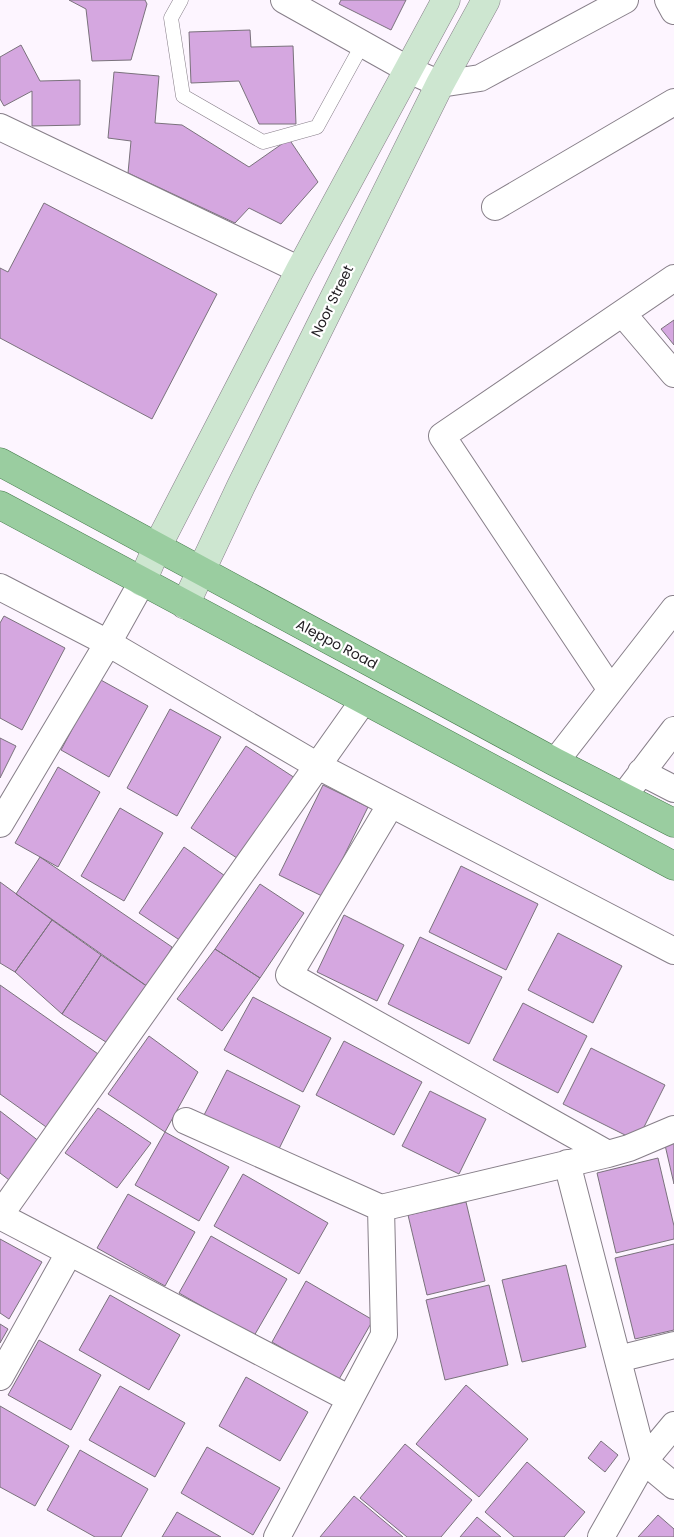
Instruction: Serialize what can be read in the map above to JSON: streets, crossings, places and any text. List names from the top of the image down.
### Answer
{
  "streets": {
    "main road": ["Noor Street", "Aleppo Road"]
  },
  "crossings": [
    ["Noor Street", "Aleppo Road"]
  ]
}
